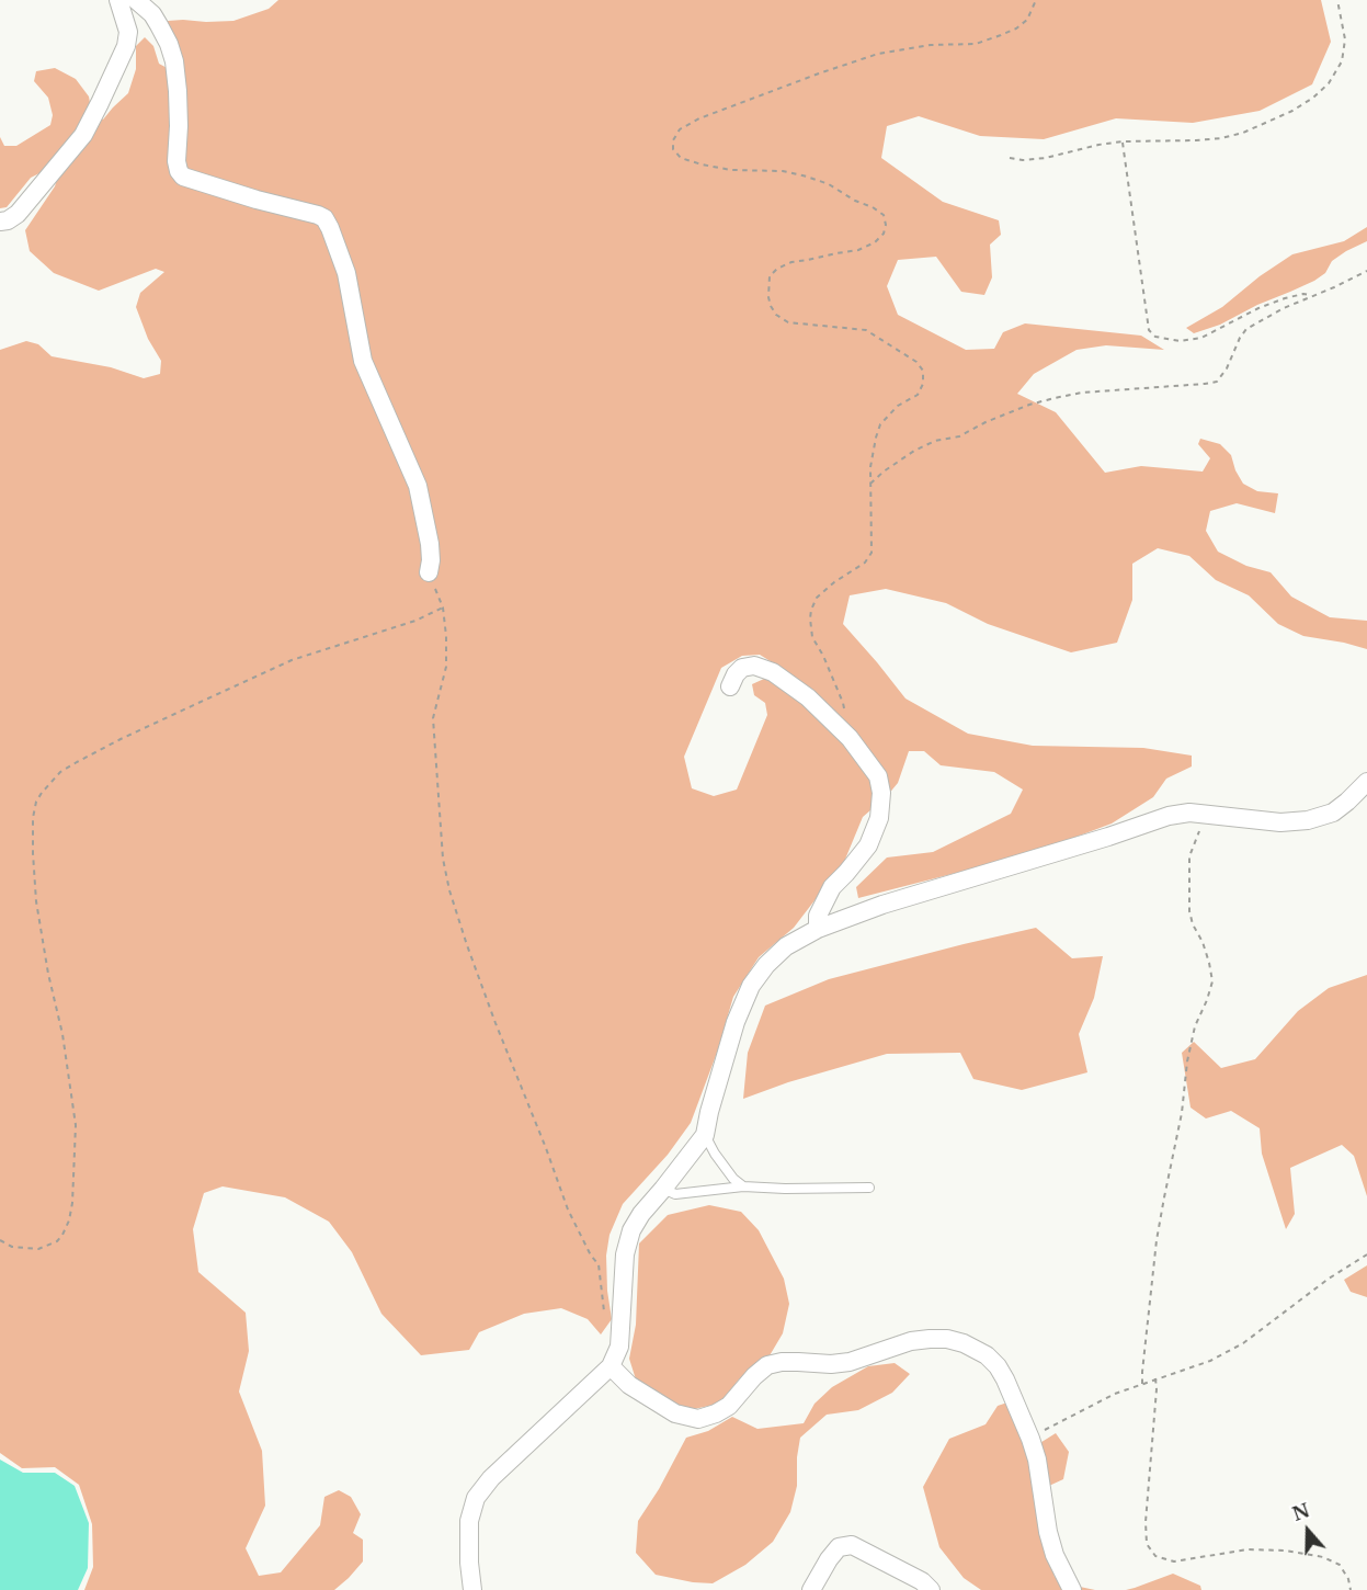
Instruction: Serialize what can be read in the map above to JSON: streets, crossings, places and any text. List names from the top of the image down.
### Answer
{
  "north": "top"
}
